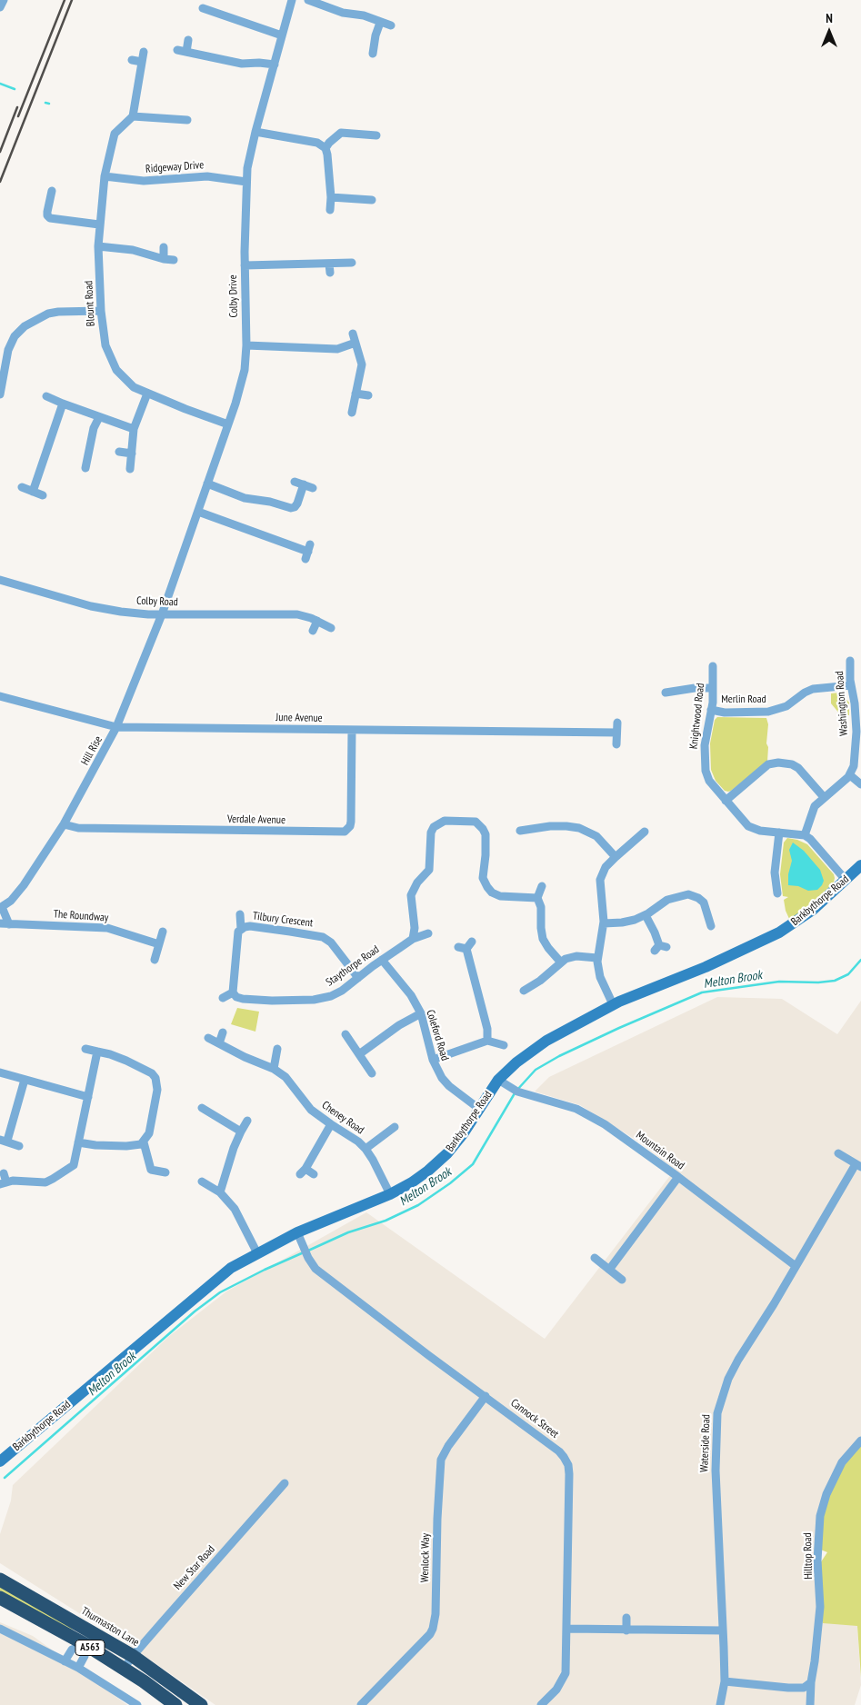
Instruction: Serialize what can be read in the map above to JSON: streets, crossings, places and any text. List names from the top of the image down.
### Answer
{
  "streets": {
    "highway": ["Thurmaston Lane", "A563"],
    "street": [
      "Ridgeway Drive",
      "Colby Drive",
      "Blount Road",
      "Colby Road",
      "Merlin Road",
      "Washington Road",
      "Knightwood Road",
      "June Avenue",
      "Hill Rise",
      "Verdale Avenue",
      "Barkbythorpe Road",
      "The Roundway",
      "Tilbury Crescent",
      "Staythorpe Road",
      "Coleford Road",
      "Cheney Road",
      "Mountain Road",
      "Cannock Street",
      "Waterside Road",
      "Hilltop Road",
      "Wenlock Way",
      "New Star Road"
    ]
  },
  "crossings": [
    ["Ridgeway Drive", "Colby Drive"],
    ["Ridgeway Drive", "Blount Road"],
    ["Colby Drive", "Blount Road"],
    ["Colby Drive", "Hill Rise"],
    ["Colby Road", "Hill Rise"],
    ["Merlin Road", "Washington Road"],
    ["Merlin Road", "Knightwood Road"],
    ["June Avenue", "Hill Rise"],
    ["June Avenue", "Verdale Avenue"],
    ["Hill Rise", "Verdale Avenue"],
    ["Barkbythorpe Road", "Coleford Road"],
    ["Barkbythorpe Road", "Cheney Road"],
    ["Barkbythorpe Road", "Mountain Road"],
    ["Barkbythorpe Road", "Cannock Street"],
    ["Tilbury Crescent", "Staythorpe Road"],
    ["Staythorpe Road", "Coleford Road"],
    ["Mountain Road", "Waterside Road"],
    ["Cannock Street", "Wenlock Way"],
    ["New Star Road", "Thurmaston Lane"],
    ["New Star Road", "A563"]
  ],
  "water": ["Melton Brook"],
  "north": "top"
}
